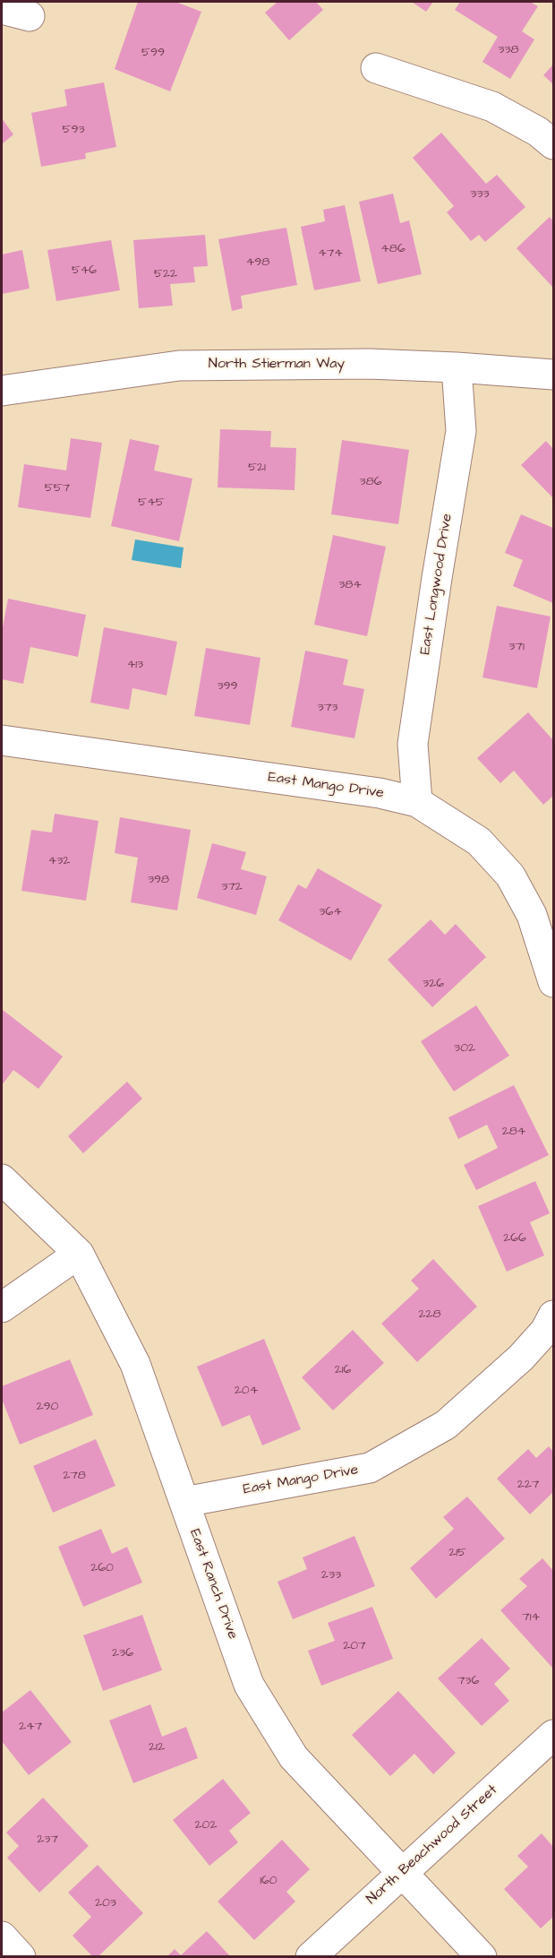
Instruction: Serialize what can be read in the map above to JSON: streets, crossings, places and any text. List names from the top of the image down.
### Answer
{
  "streets": {
    "street": [
      "North Stierman Way",
      "East Longwood Drive",
      "East Mango Drive",
      "East Ranch Drive",
      "North Beachwood Street"
    ]
  },
  "crossings": [
    ["North Stierman Way", "East Longwood Drive"],
    ["East Longwood Drive", "East Mango Drive"],
    ["East Mango Drive", "East Ranch Drive"],
    ["East Ranch Drive", "North Beachwood Street"]
  ],
  "house_numbers": [
    "338",
    "599",
    "593",
    "333",
    "486",
    "474",
    "498",
    "546",
    "522",
    "521",
    "386",
    "557",
    "545",
    "384",
    "371",
    "413",
    "399",
    "373",
    "432",
    "398",
    "372",
    "364",
    "326",
    "302",
    "284",
    "266",
    "228",
    "216",
    "204",
    "290",
    "278",
    "227",
    "215",
    "260",
    "233",
    "714",
    "207",
    "236",
    "736",
    "247",
    "212",
    "202",
    "237",
    "160",
    "203"
  ]
}
